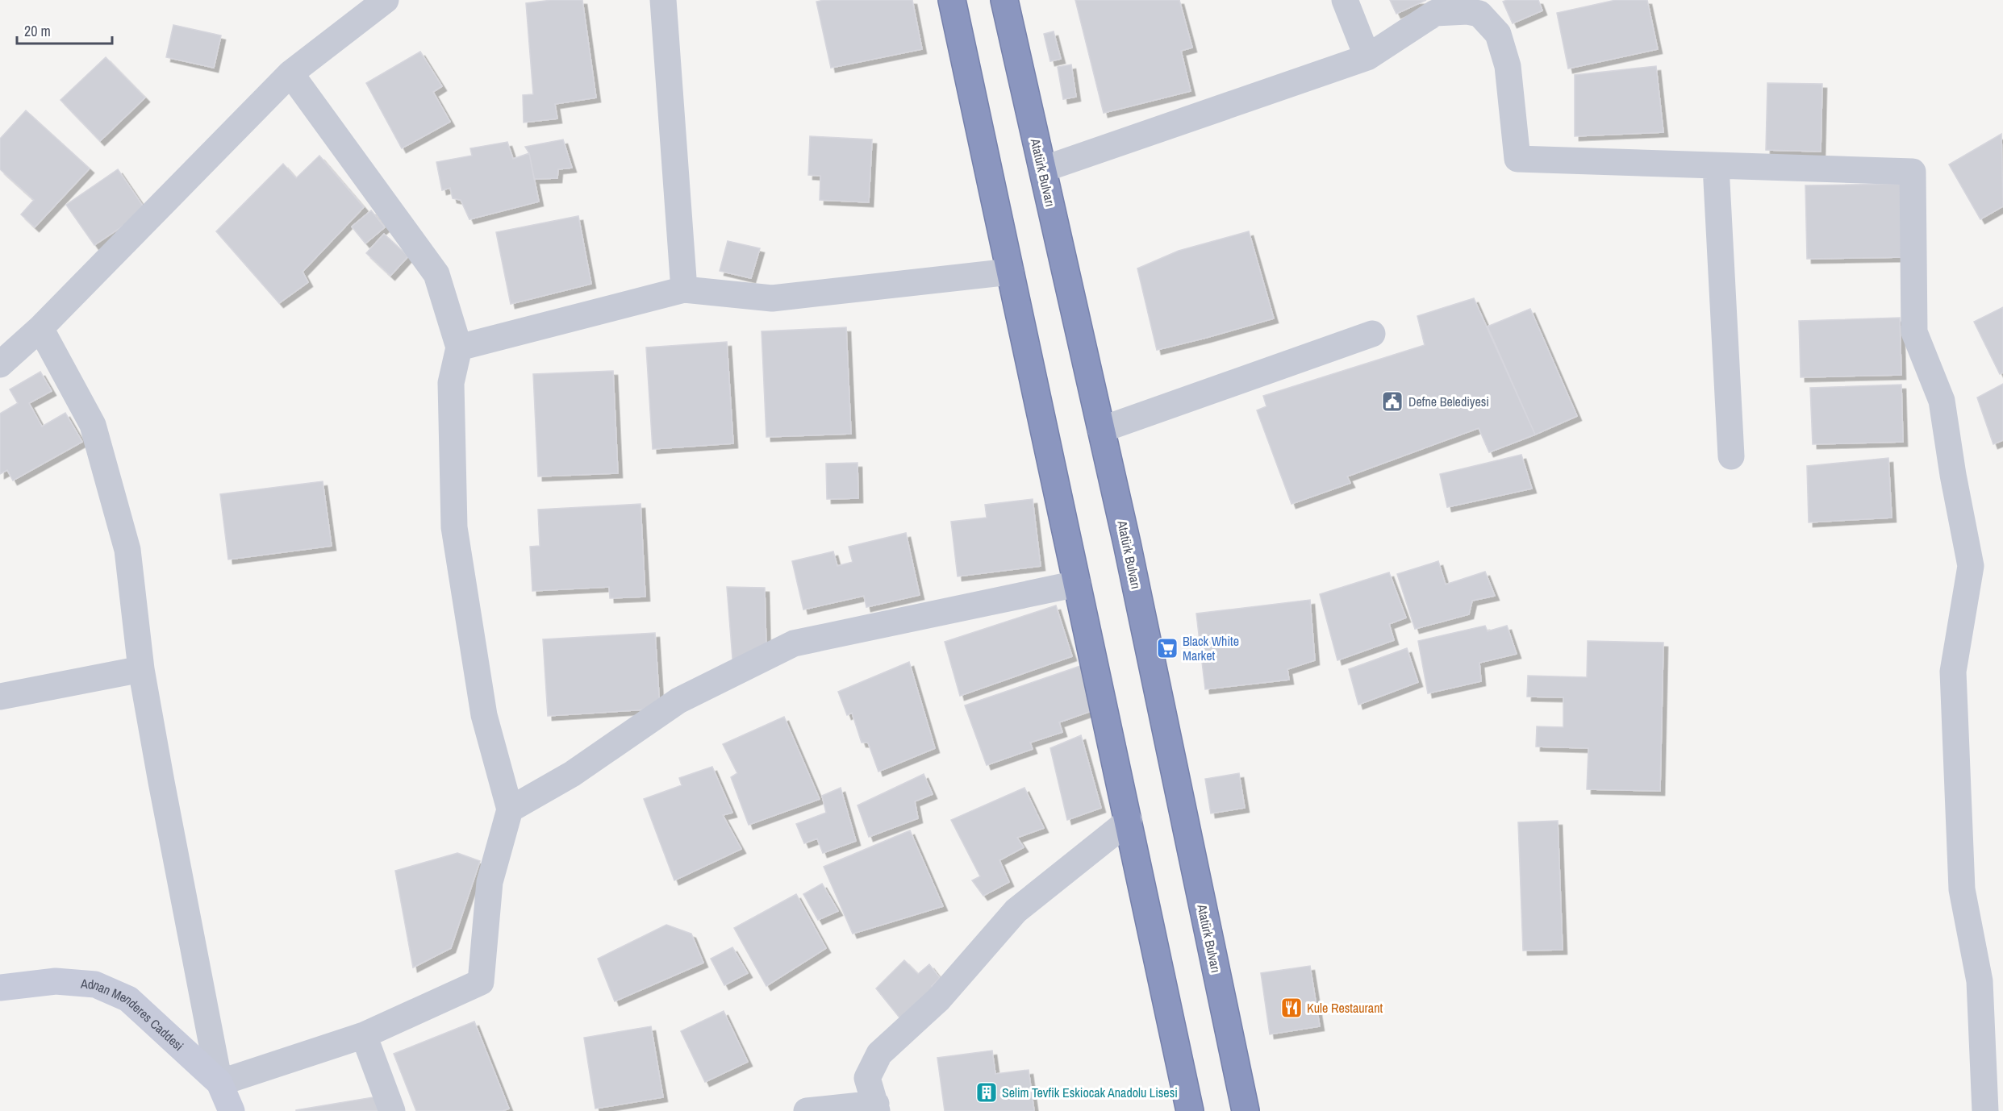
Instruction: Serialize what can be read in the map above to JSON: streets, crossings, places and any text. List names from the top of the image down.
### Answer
{
  "streets": {
    "highway": ["Atatürk Bulvarı"],
    "street": ["Adnan Menderes Caddesi"]
  },
  "places": {
    "public building": ["Defne Belediyesi"],
    "supermarket": ["Black White Market"],
    "restaurant": ["Kule Restaurant"],
    "building": ["Selim Tevfik Eskiocak Anadolu Lisesi"]
  },
  "scale_bar": "20 m"
}
